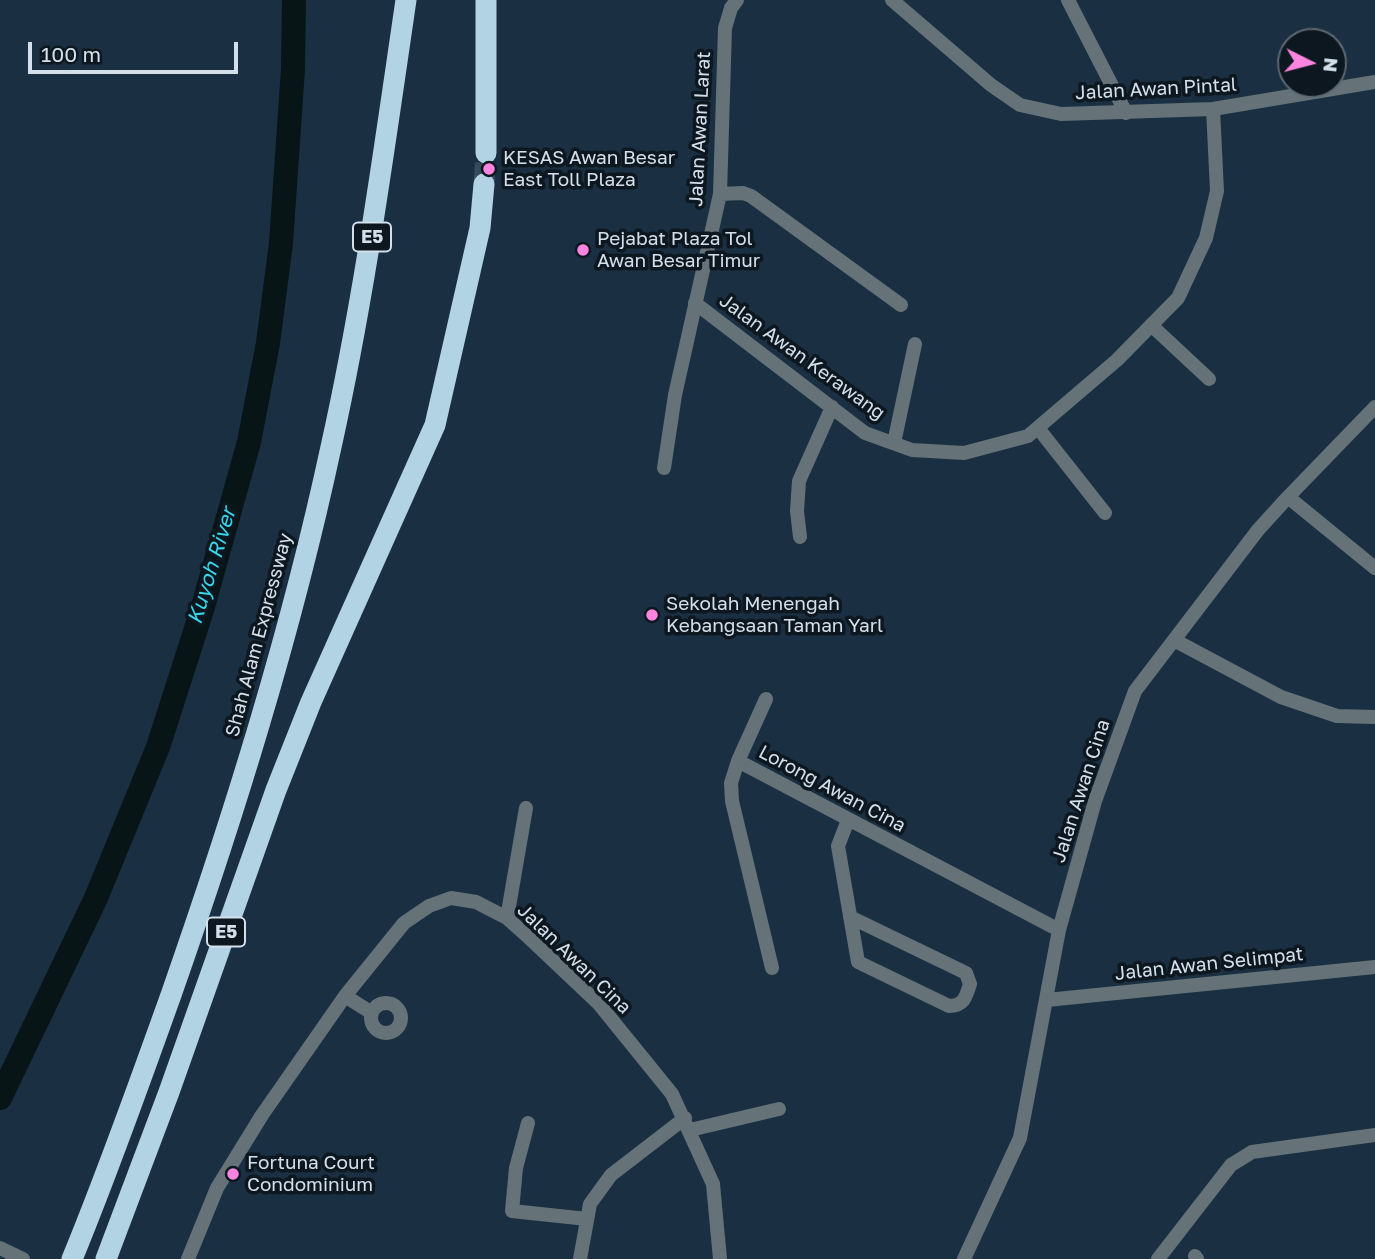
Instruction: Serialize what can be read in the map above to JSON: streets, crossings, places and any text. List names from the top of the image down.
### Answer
{
  "streets": {
    "highway": ["E5", "Shah Alam Expressway"],
    "street": [
      "Jalan Awan Pintal",
      "Jalan Awan Larat",
      "Jalan Awan Kerawang",
      "Lorong Awan Cina",
      "Jalan Awan Cina",
      "Jalan Awan Selimpat"
    ]
  },
  "crossings": [
    ["Jalan Awan Pintal", "Jalan Awan Kerawang"],
    ["Jalan Awan Larat", "Jalan Awan Kerawang"],
    ["Lorong Awan Cina", "Jalan Awan Cina"],
    ["Jalan Awan Cina", "Jalan Awan Selimpat"]
  ],
  "water": ["Kuyoh River"],
  "places": [
    "KESAS Awan Besar East Toll Plaza",
    "Pejabat Plaza Tol Awan Besar Timur",
    "Sekolah Menengah Kebangsaan Taman Yarl",
    "Fortuna Court Condominium"
  ],
  "scale_bar": "100 m",
  "north": "right"
}
